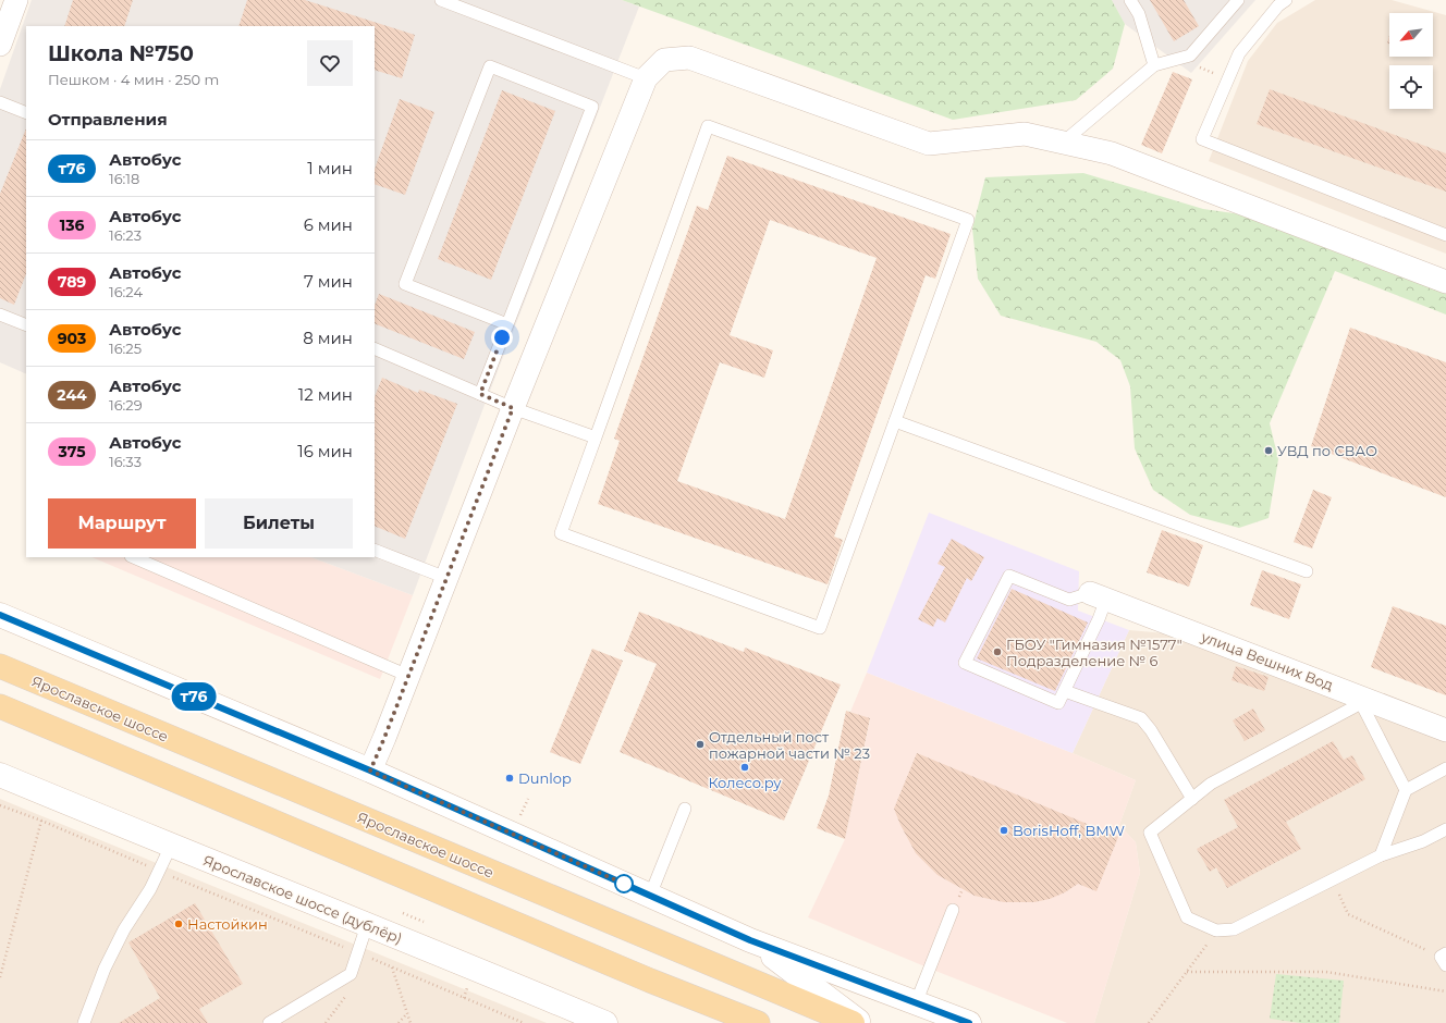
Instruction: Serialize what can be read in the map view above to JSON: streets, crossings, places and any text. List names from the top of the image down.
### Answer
{
  "streets": {
    "main road": ["Ярославское шоссе"],
    "street": ["улица Вешних Вод", "Ярославское шоссе (дублёр)"]
  },
  "places": [
    "УВД по СВАО",
    "ГБОУ \"Гимназия №1577\" Подразделение № 6",
    "Отдельный пост пожарной части № 23",
    "Колесо.ру",
    "Dunlop",
    "BorisHoff, BMW",
    "Настойкин"
  ],
  "lines": ["bus line т76"],
  "north": "bottom left",
  "page": {
    "on_map": "т76",
    "heading": [
      ["Школа №750", "Пешком · 4 мин · 250 m"],
      "Отправления"
    ],
    "list": [
      {
        "mark": "т76",
        "name": "Автобус",
        "note": "16:18",
        "value": "1 мин"
      },
      {
        "mark": "136",
        "name": "Автобус",
        "note": "16:23",
        "value": "6 мин"
      },
      {
        "mark": "789",
        "name": "Автобус",
        "note": "16:24",
        "value": "7 мин"
      },
      {
        "mark": "903",
        "name": "Автобус",
        "note": "16:25",
        "value": "8 мин"
      },
      {
        "mark": "244",
        "name": "Автобус",
        "note": "16:29",
        "value": "12 мин"
      },
      {
        "mark": "375",
        "name": "Автобус",
        "note": "16:33",
        "value": "16 мин"
      }
    ],
    "buttons": ["Маршрут", "Билеты"]
  }
}
